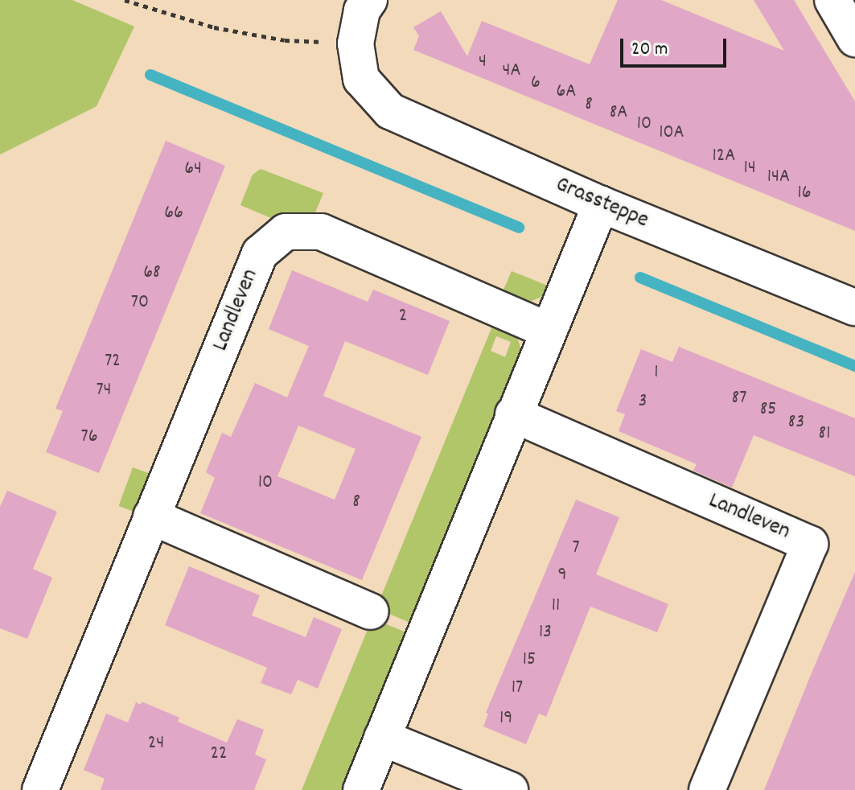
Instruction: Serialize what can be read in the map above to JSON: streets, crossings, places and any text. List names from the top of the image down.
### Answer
{
  "streets": {
    "street": ["Grassteppe", "Landleven"]
  },
  "house_numbers": [
    "4",
    "4A",
    "6",
    "6A",
    "8",
    "8A",
    "10",
    "10A",
    "12A",
    "14",
    "64",
    "14A",
    "16",
    "66",
    "68",
    "70",
    "2",
    "72",
    "1",
    "74",
    "87",
    "3",
    "85",
    "83",
    "81",
    "76",
    "10",
    "8",
    "7",
    "9",
    "11",
    "13",
    "15",
    "17",
    "19",
    "24",
    "22"
  ],
  "scale_bar": "20 m"
}
